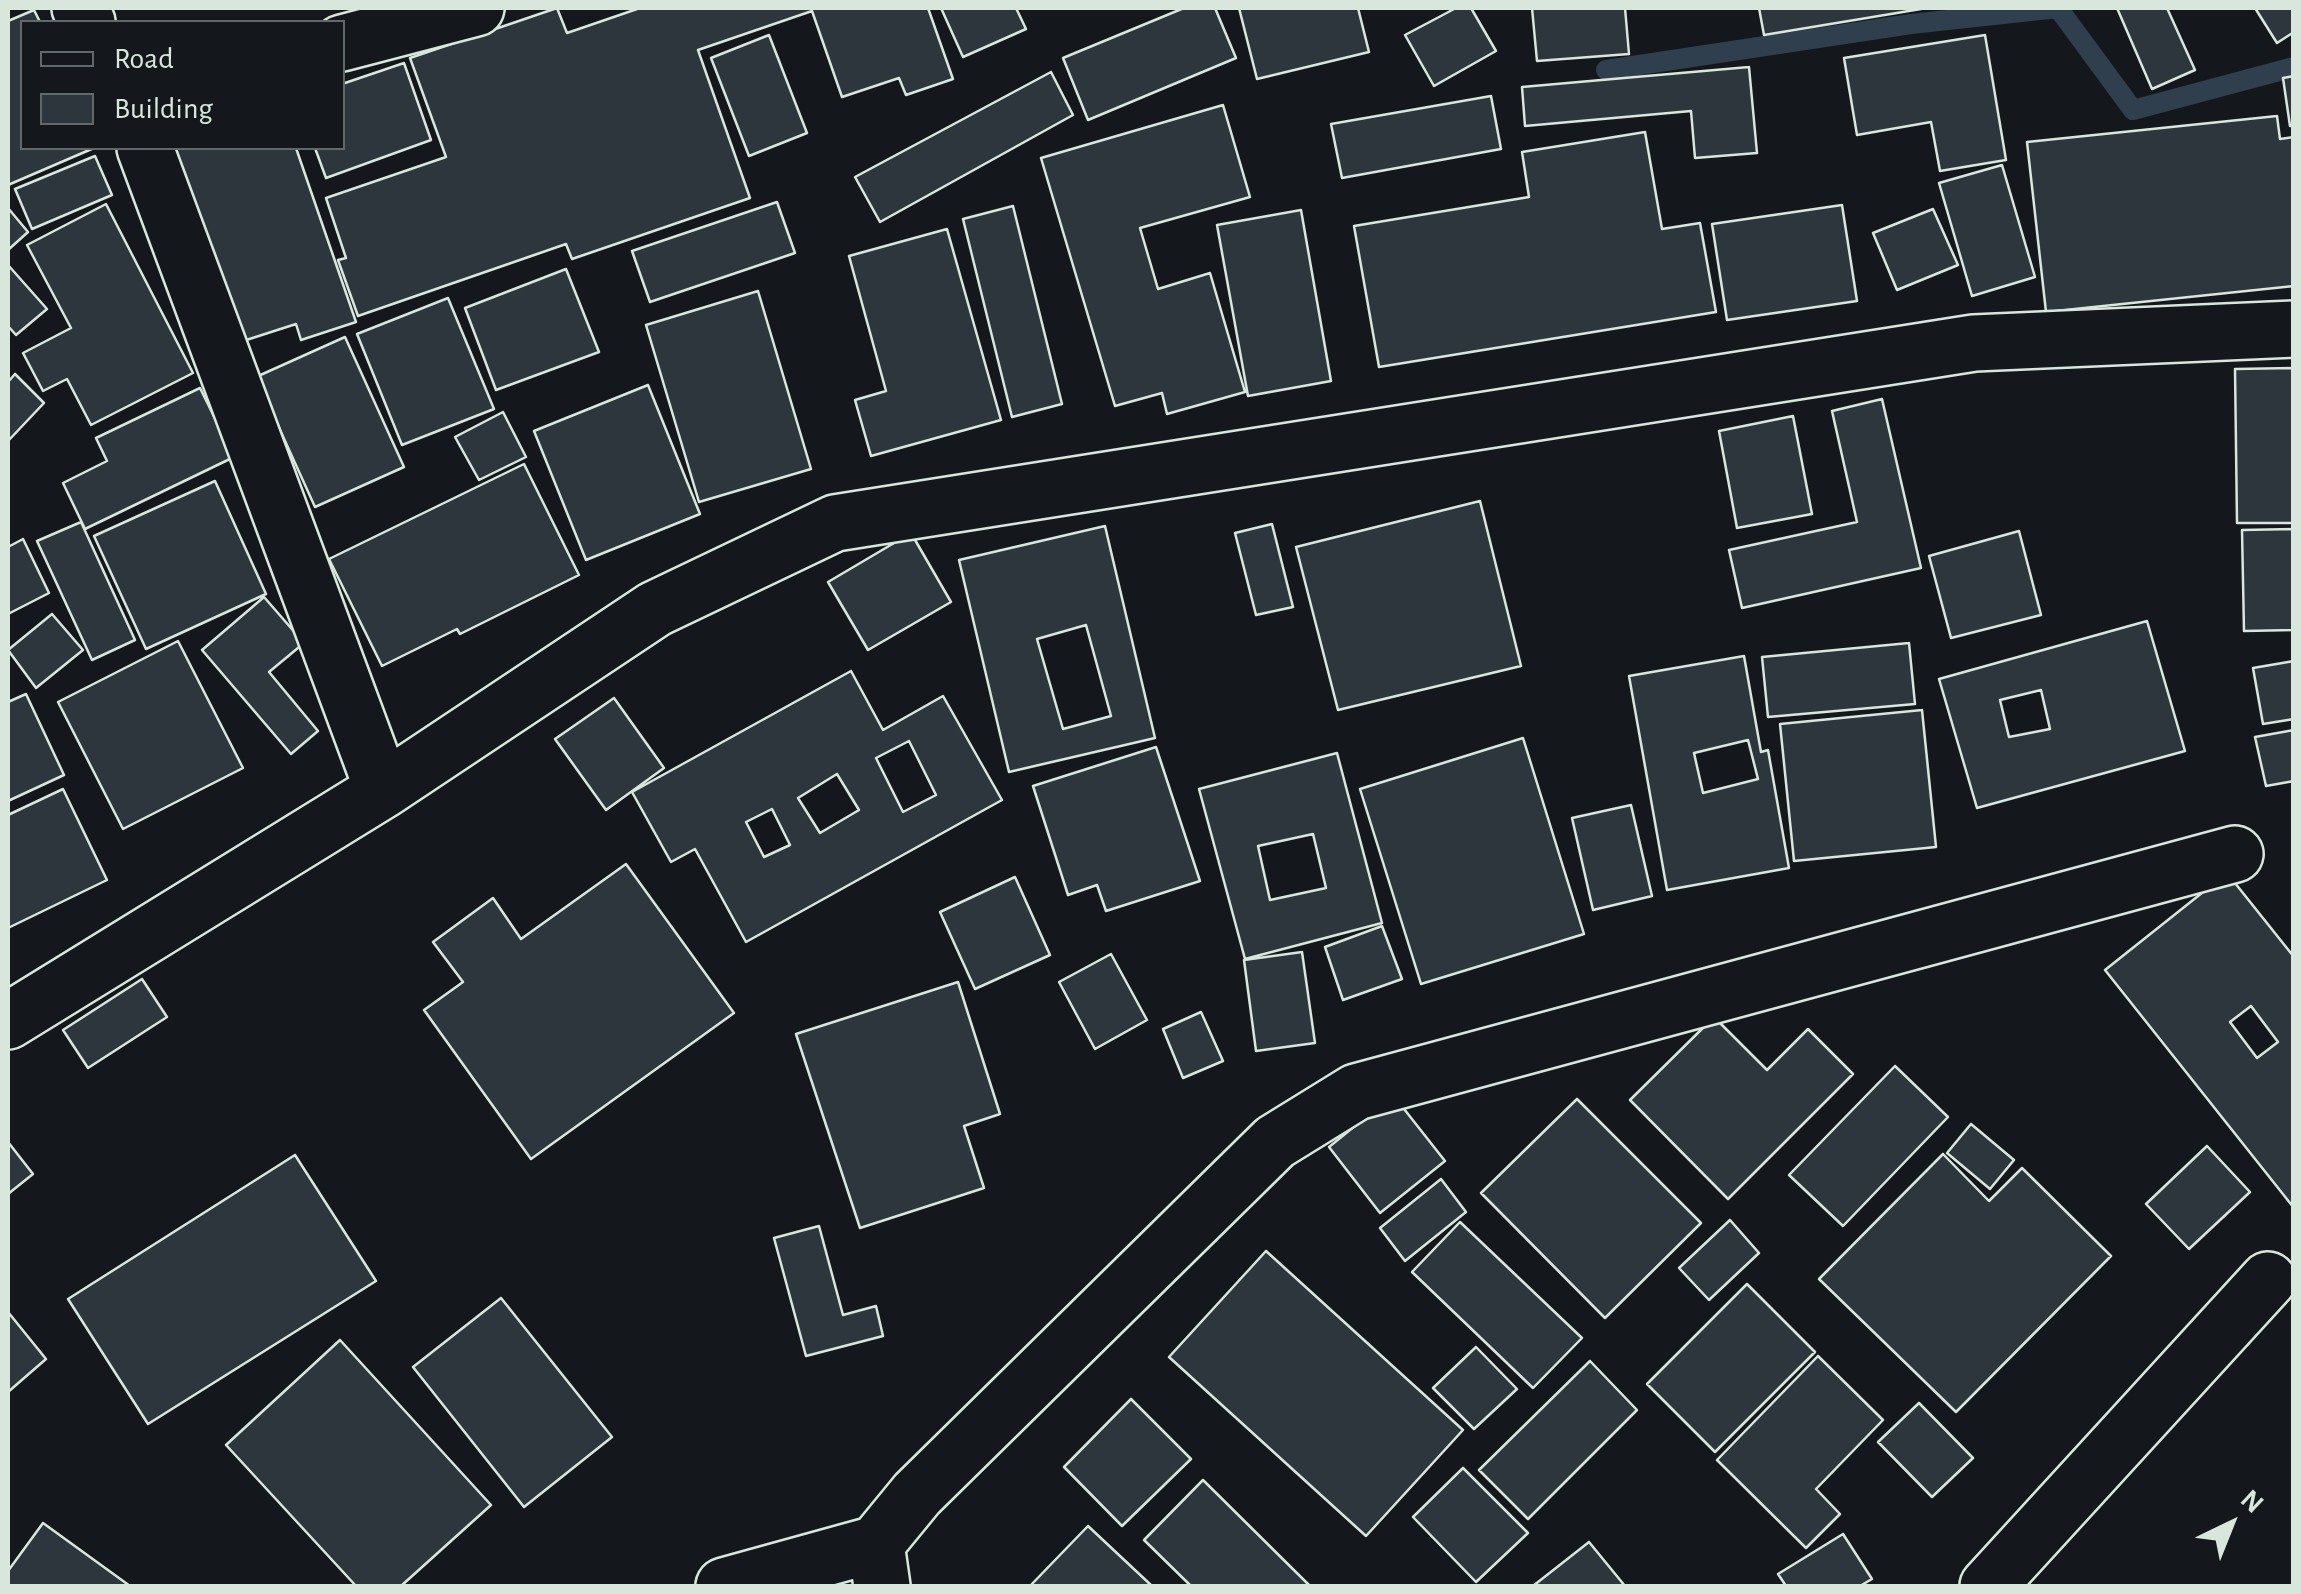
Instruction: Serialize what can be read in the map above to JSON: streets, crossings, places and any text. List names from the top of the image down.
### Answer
{
  "legend": ["Road", "Building"],
  "north": "top right"
}
